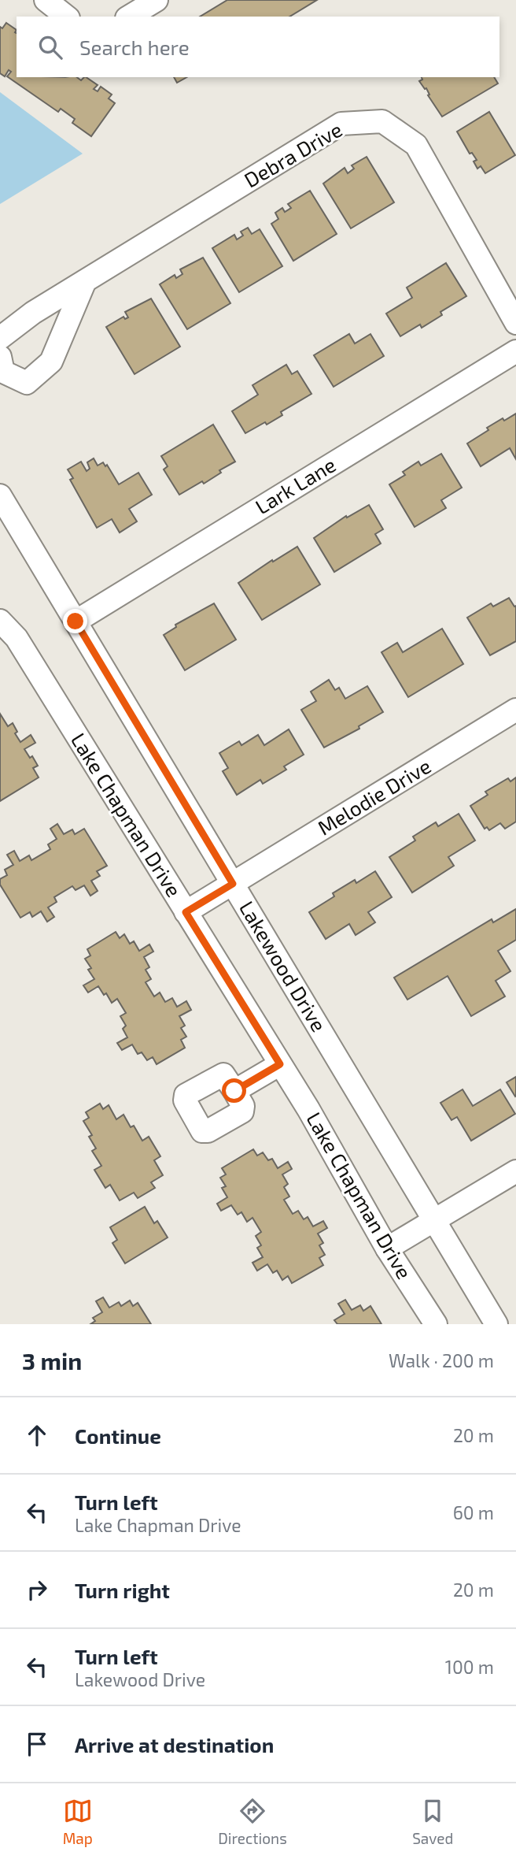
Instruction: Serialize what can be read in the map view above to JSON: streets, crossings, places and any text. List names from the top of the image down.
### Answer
{
  "streets": {
    "street": [
      "Debra Drive",
      "Lark Lane",
      "Melodie Drive",
      "Lake Chapman Drive",
      "Lakewood Drive"
    ]
  },
  "crossings": [
    ["Lark Lane", "Lakewood Drive"],
    ["Melodie Drive", "Lake Chapman Drive"],
    ["Melodie Drive", "Lakewood Drive"]
  ],
  "page": {
    "search": "Search here",
    "heading": ["3 min", "Walk · 200 m"],
    "list": [
      ["Continue", "20 m"],
      ["Turn left", "Lake Chapman Drive", "60 m"],
      ["Turn right", "20 m"],
      ["Turn left", "Lakewood Drive", "100 m"],
      "Arrive at destination"
    ],
    "nav": ["Map", "Directions", "Saved"]
  }
}
